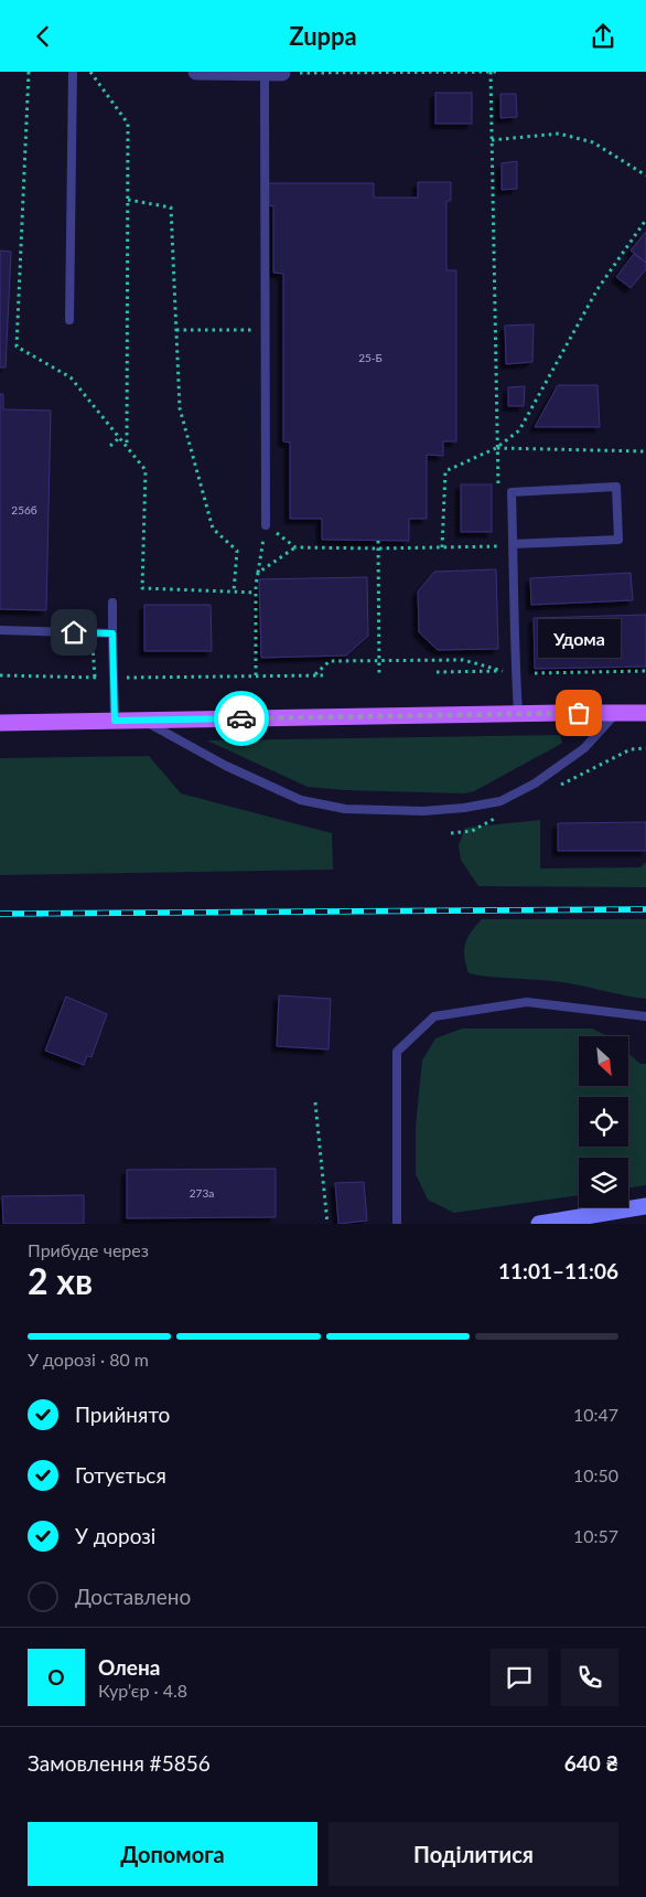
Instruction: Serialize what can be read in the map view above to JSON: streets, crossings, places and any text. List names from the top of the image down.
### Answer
{
  "places": ["Удома"],
  "house_numbers": ["25-Б", "256б", "273а"],
  "north": "bottom right",
  "page": {
    "header": "Zuppa",
    "bubble": "Удома",
    "heading": ["2 хв", "Прибуде через", "11:01–11:06"],
    "panel": [
      "Олена",
      "Кур’єр · 4.8",
      "Замовлення #5856",
      "640 ₴"
    ],
    "bar": "У дорозі · 80 m",
    "list": [
      ["Прийнято", "10:47"],
      ["Готується", "10:50"],
      ["У дорозі", "10:57"],
      "Доставлено"
    ],
    "round": "О",
    "buttons": ["Допомога", "Поділитися"]
  }
}
